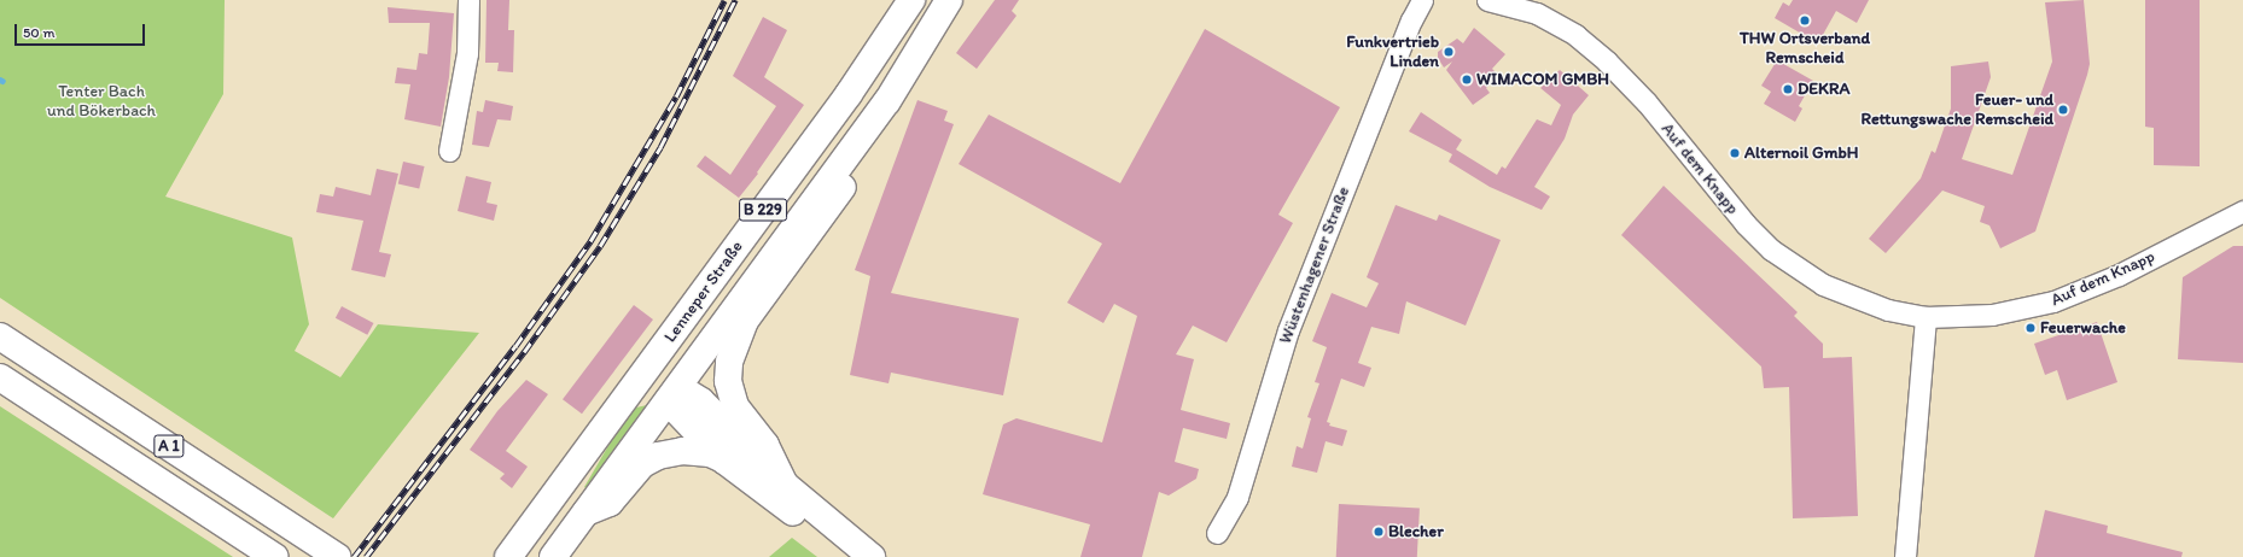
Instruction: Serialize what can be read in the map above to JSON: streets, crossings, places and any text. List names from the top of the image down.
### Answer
{
  "streets": {
    "main road": ["B 229", "Lenneper Straße", "A 1"],
    "street": ["Auf dem Knapp", "Wüstenhagener Straße"]
  },
  "parks": ["Tenter Bach und Bökerbach"],
  "places": [
    "THW Ortsverband Remscheid",
    "Funkvertrieb Linden",
    "WIMACOM GMBH",
    "DEKRA",
    "Feuer- und Rettungswache Remscheid",
    "Alternoil GmbH",
    "Feuerwache",
    "Blecher"
  ],
  "scale_bar": "50 m"
}
